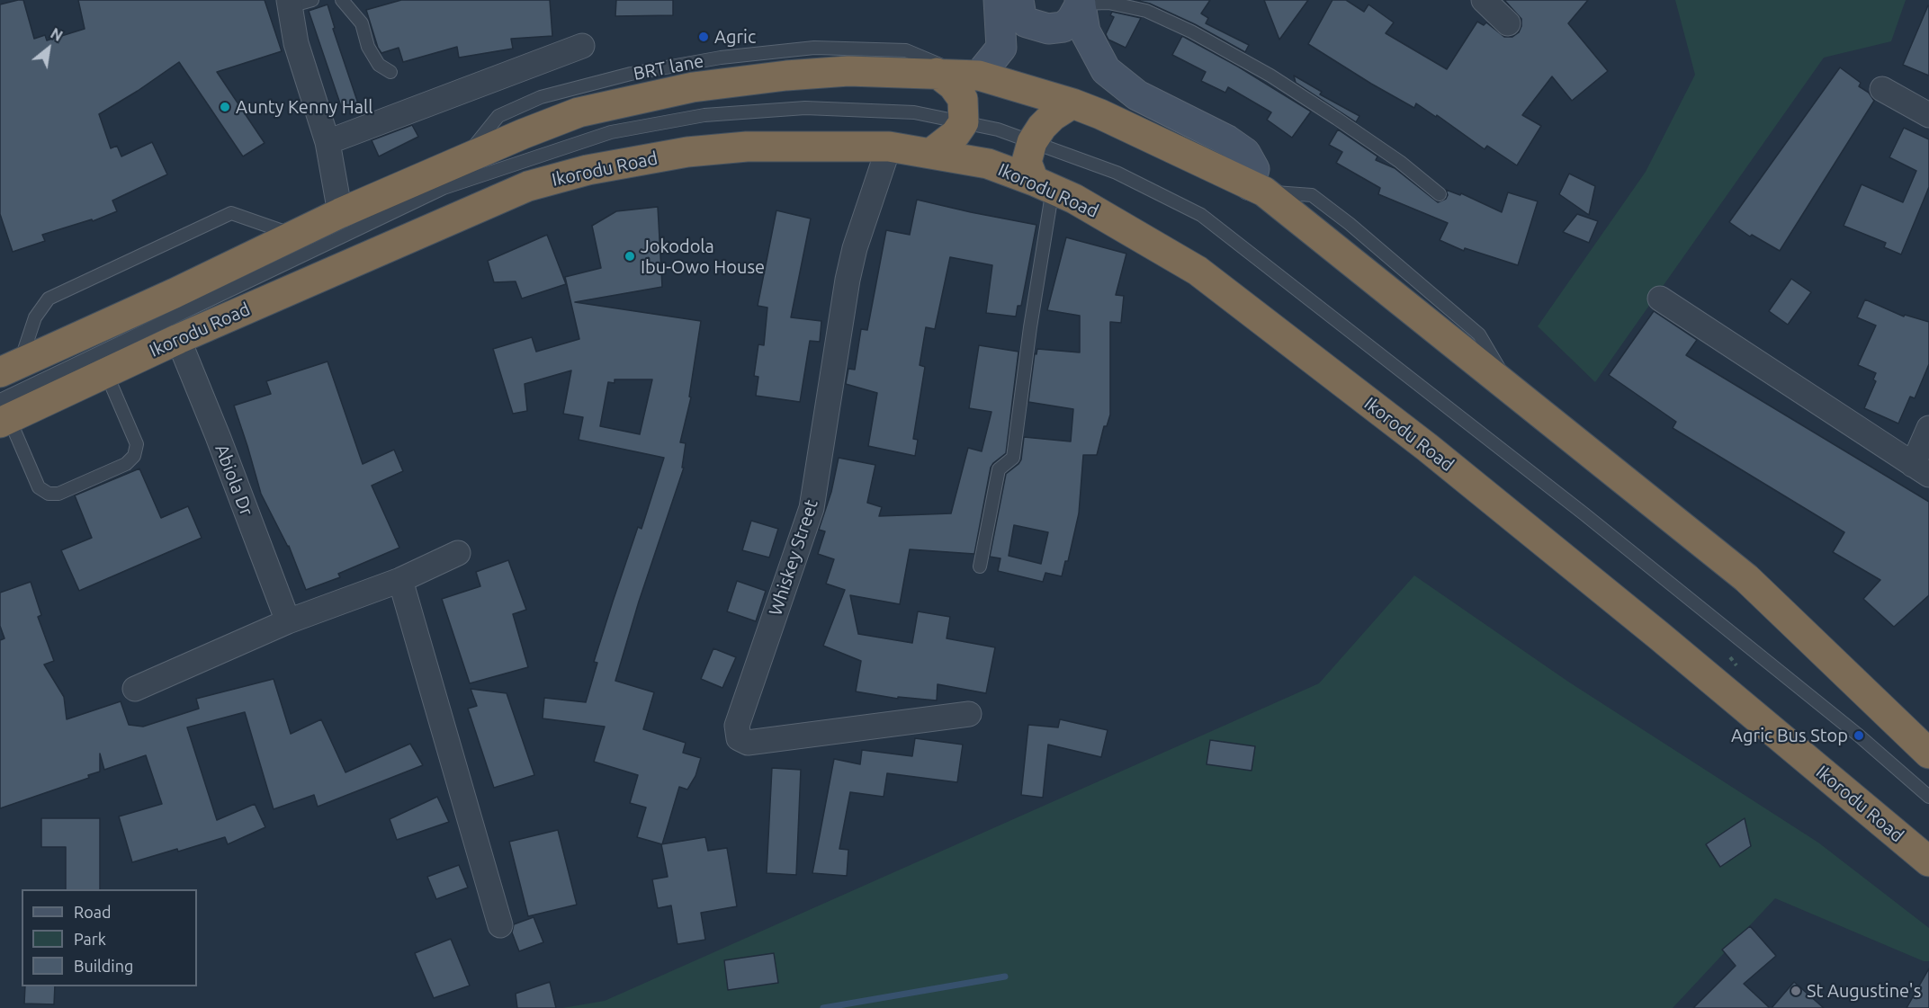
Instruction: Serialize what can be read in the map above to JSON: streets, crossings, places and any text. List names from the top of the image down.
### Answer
{
  "streets": {
    "highway": ["Ikorodu Road"],
    "street": ["Abiola Dr", "Whiskey Street"]
  },
  "crossings": [
    ["Ikorodu Road", "Abiola Dr"],
    ["Ikorodu Road", "Whiskey Street"]
  ],
  "places": [
    "Agric",
    "Aunty Kenny Hall",
    "Jokodola Ibu-Owo House",
    "Agric Bus Stop",
    "St Augustine's"
  ],
  "legend": ["Road", "Park", "Building"],
  "north": "top right"
}
